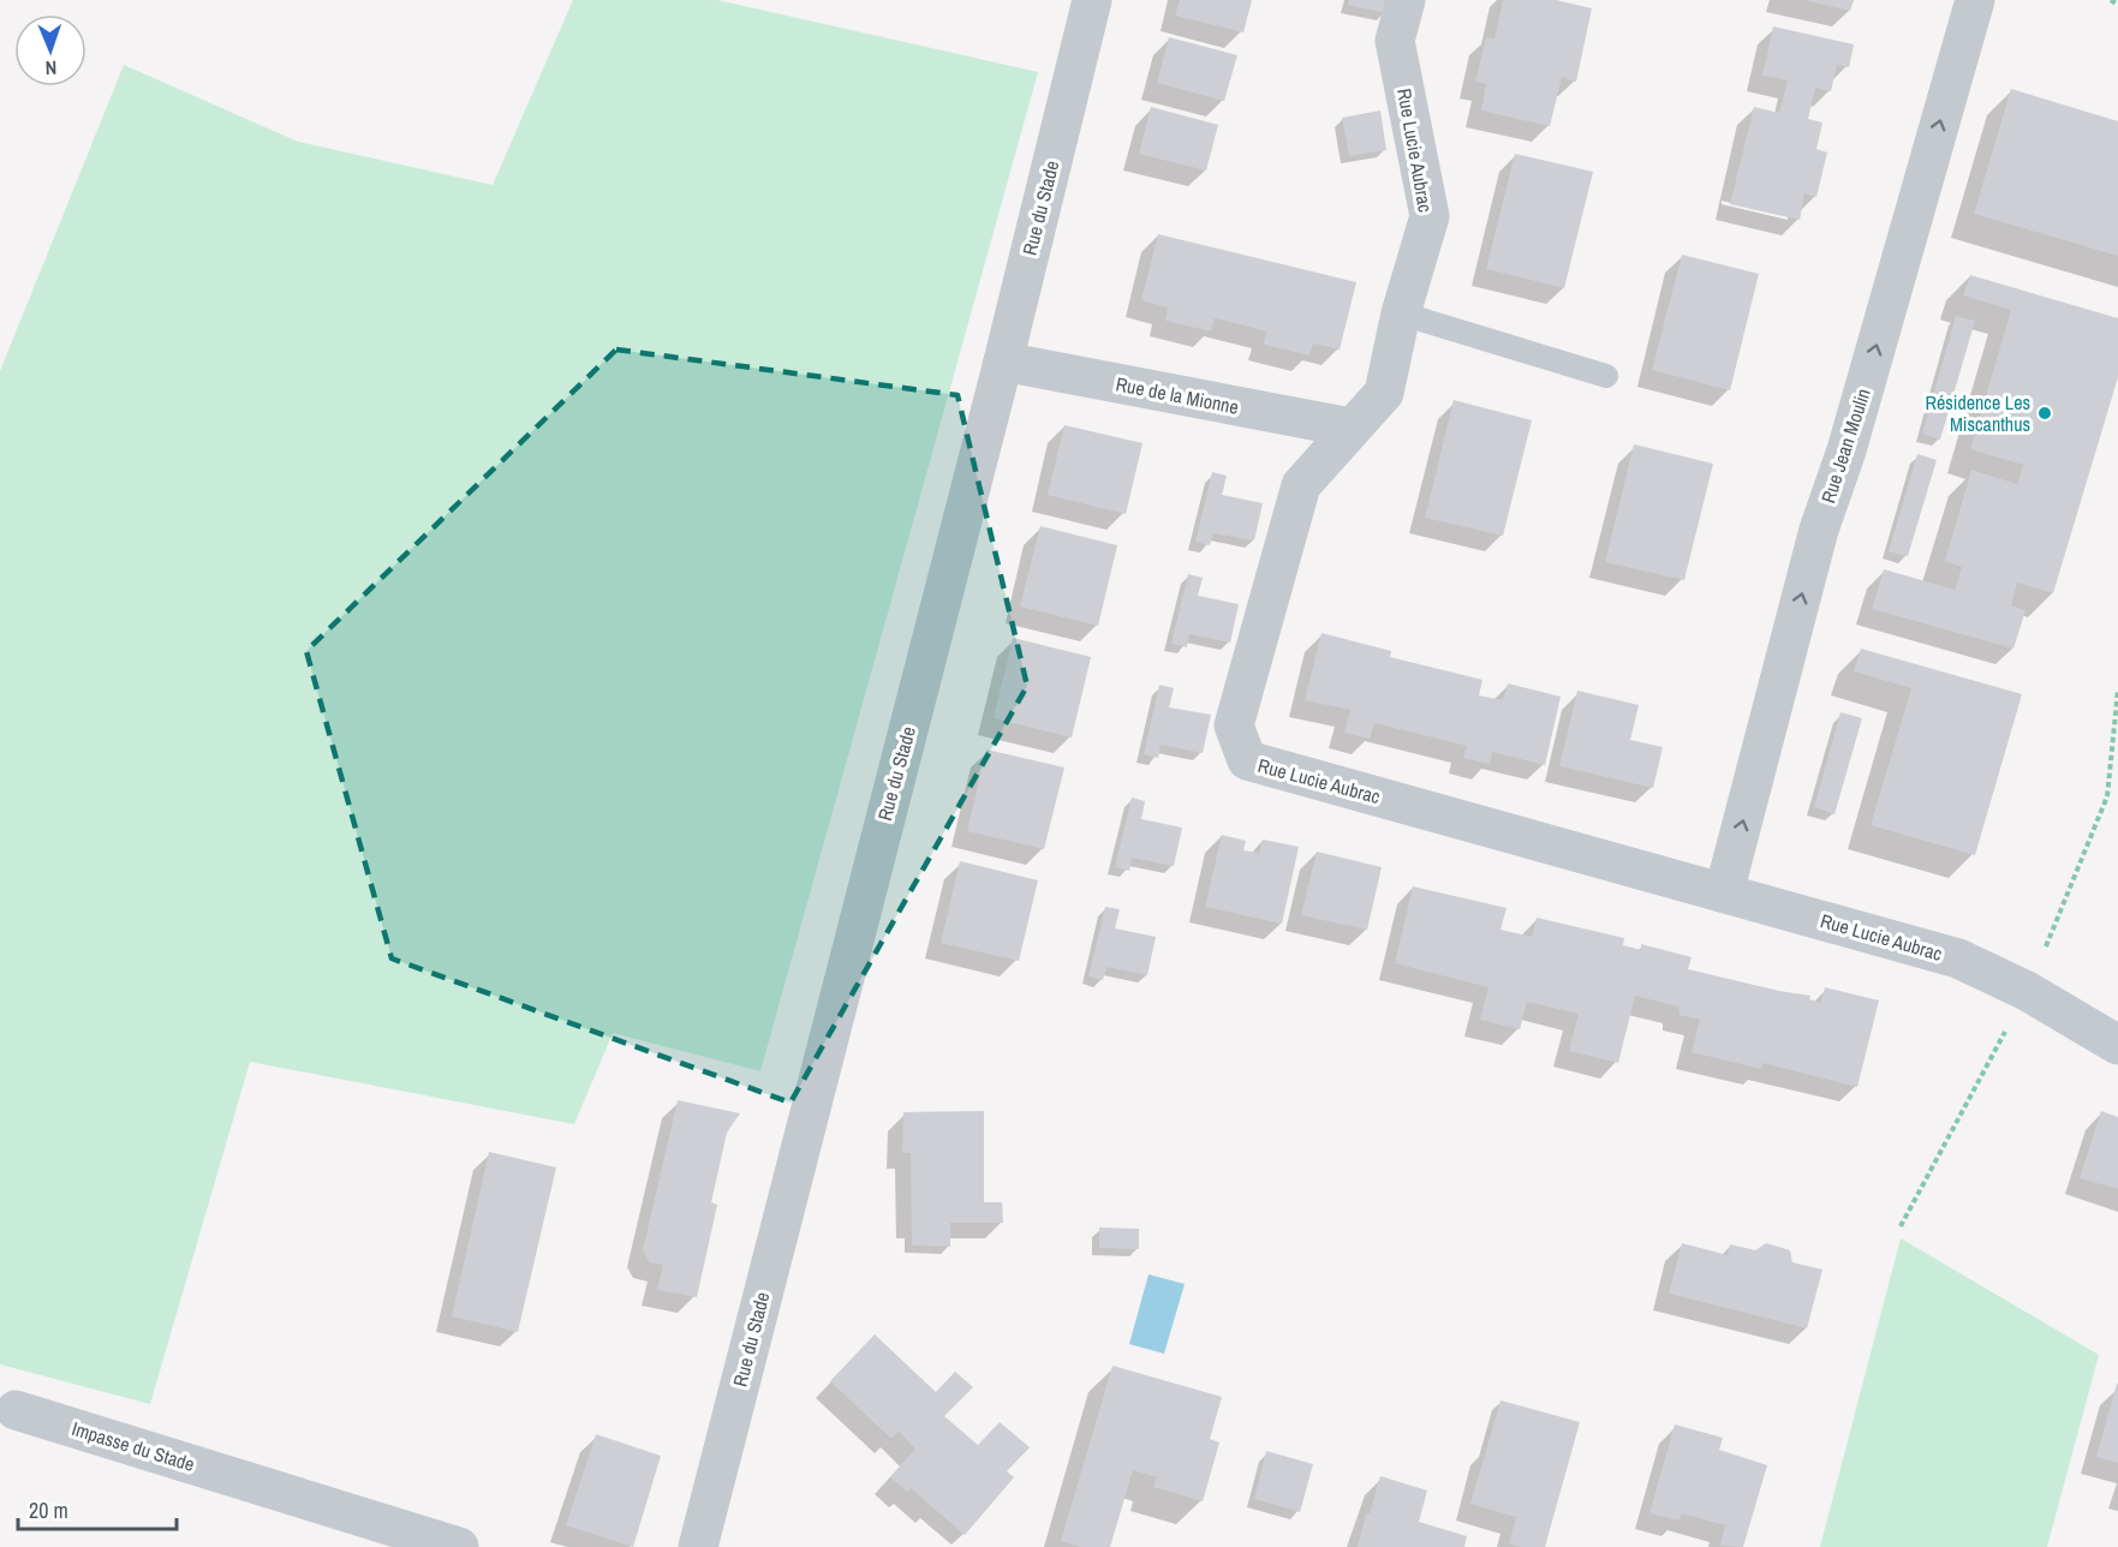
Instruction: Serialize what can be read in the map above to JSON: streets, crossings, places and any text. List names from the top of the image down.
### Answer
{
  "streets": {
    "street": [
      "Rue Lucie Aubrac",
      "Rue du Stade",
      "Rue de la Mionne",
      "Rue Jean Moulin",
      "Impasse du Stade"
    ]
  },
  "crossings": [
    ["Rue Lucie Aubrac", "Rue de la Mionne"],
    ["Rue Lucie Aubrac", "Rue Jean Moulin"],
    ["Rue du Stade", "Rue de la Mionne"]
  ],
  "one_way": ["Rue Jean Moulin"],
  "places": ["Résidence Les Miscanthus"],
  "scale_bar": "20 m",
  "north": "bottom"
}
